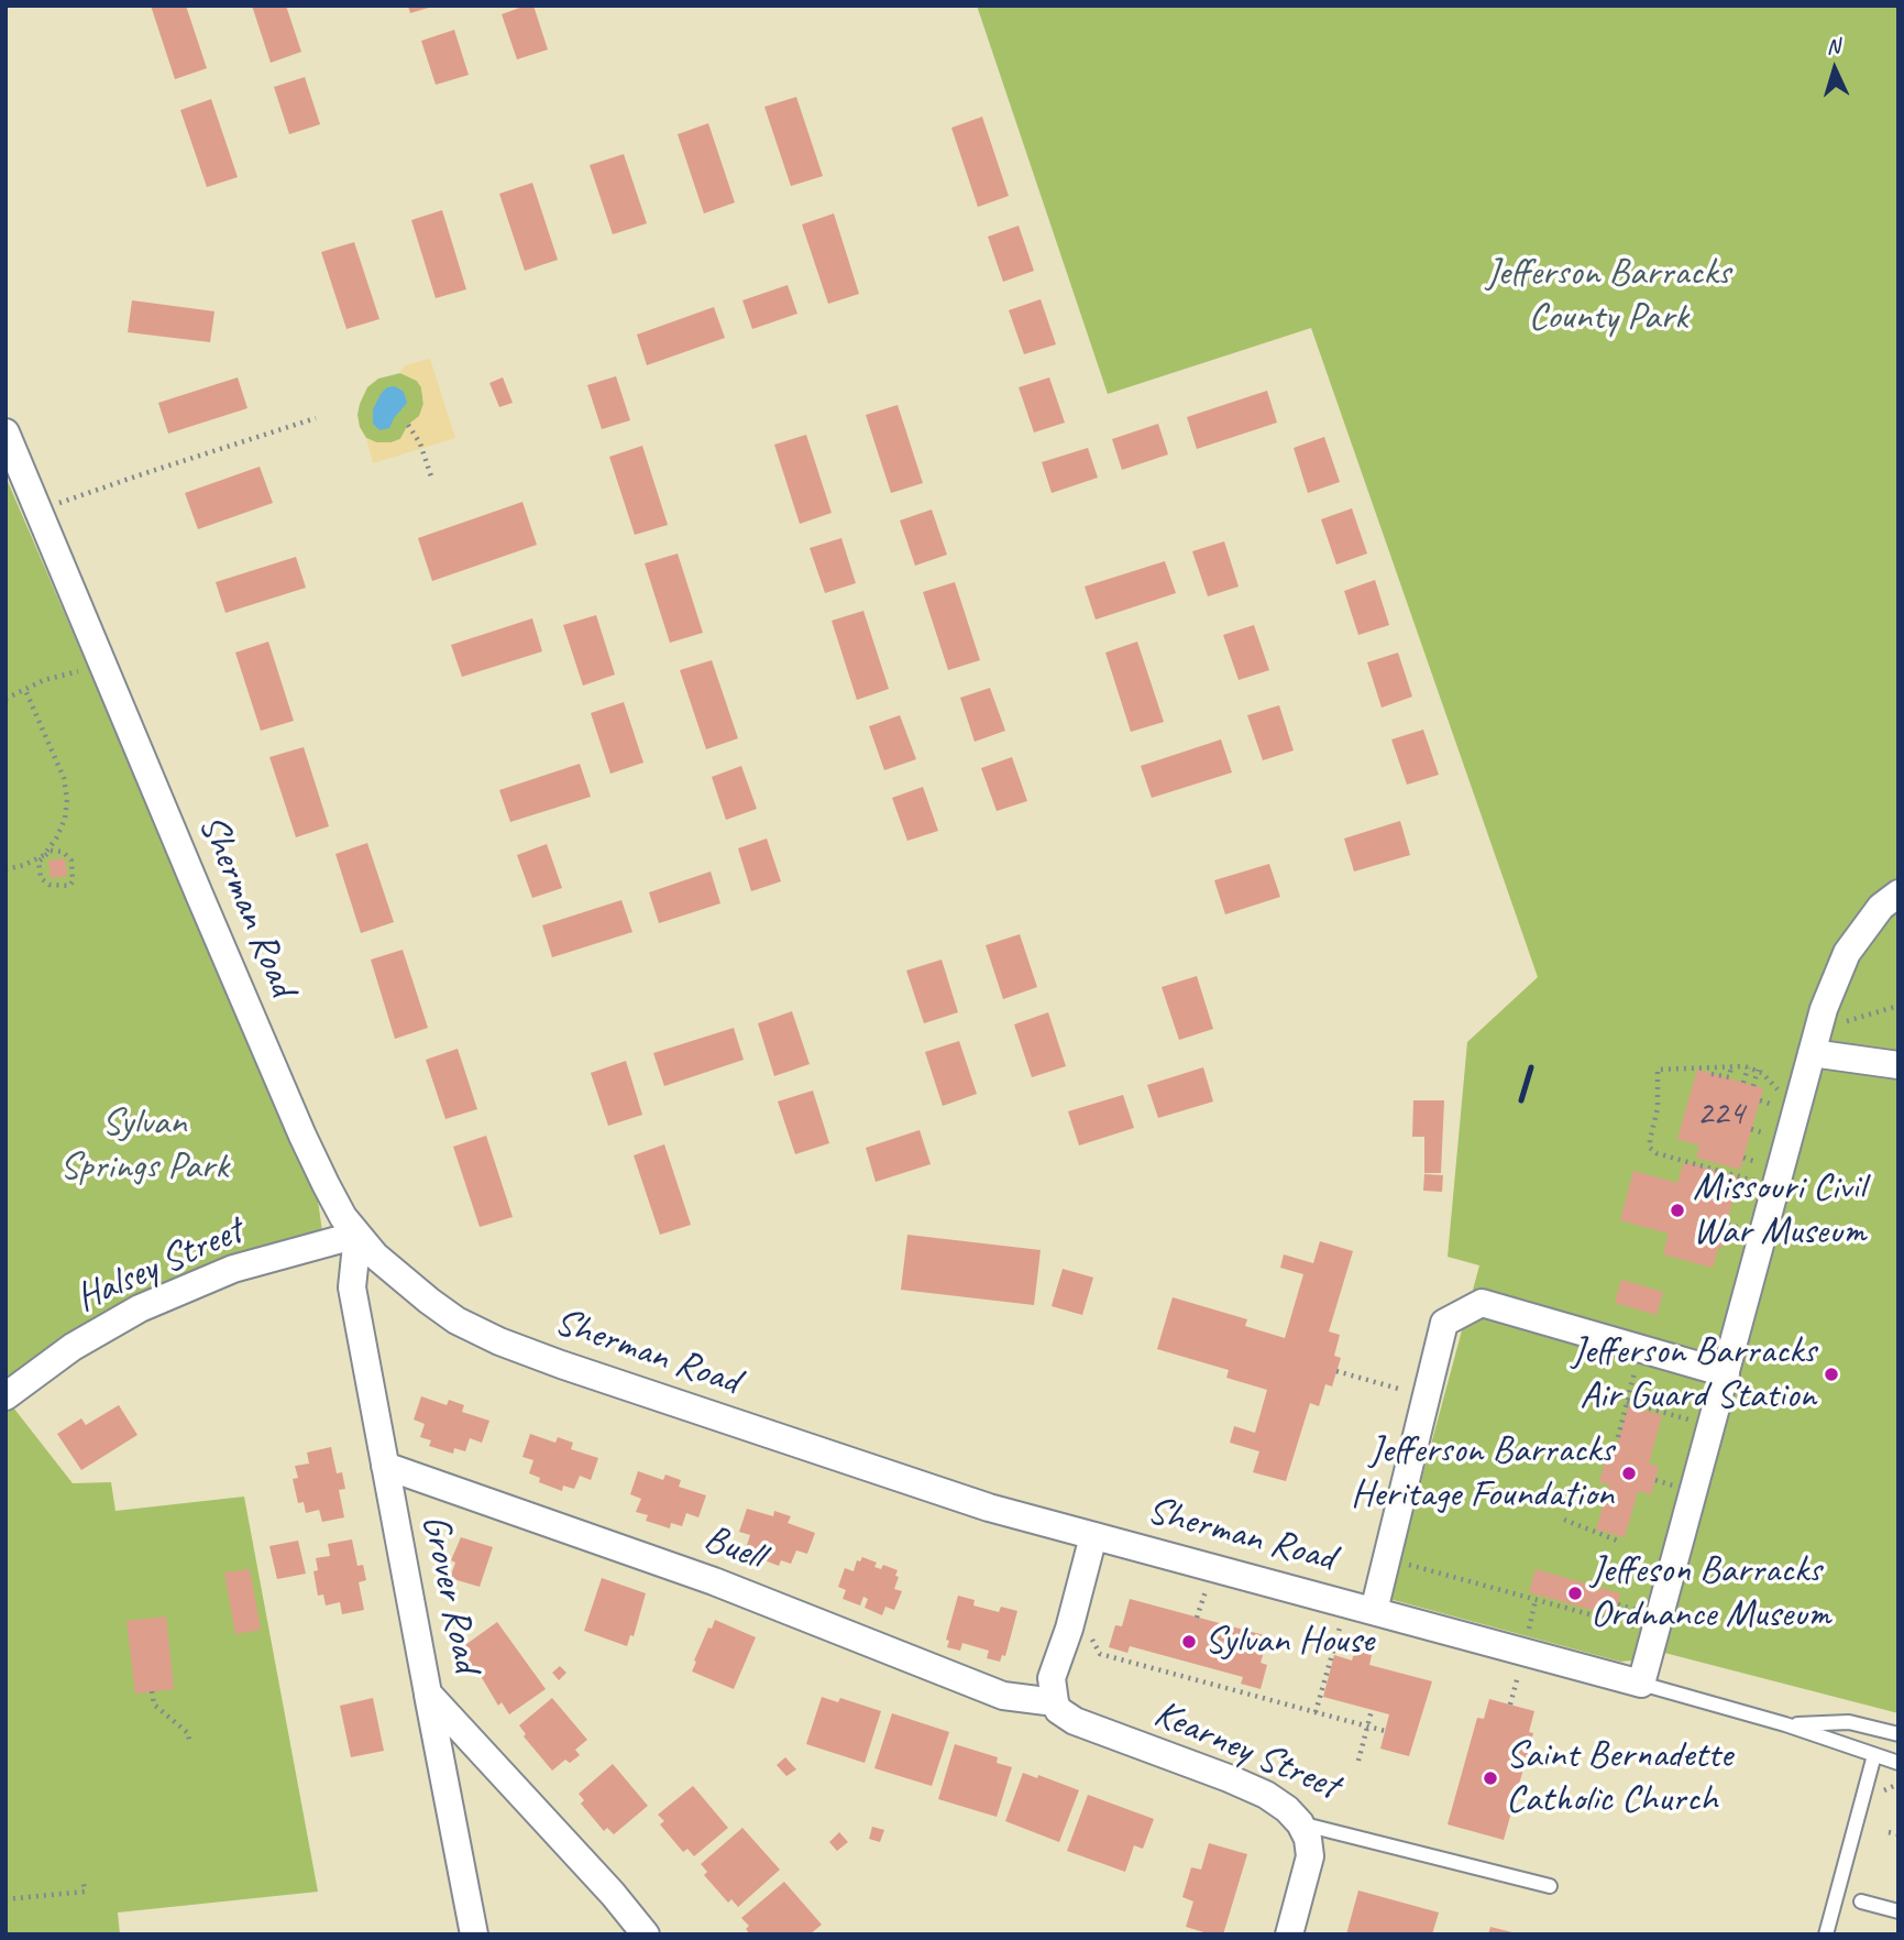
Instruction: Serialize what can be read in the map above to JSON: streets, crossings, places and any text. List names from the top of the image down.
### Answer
{
  "streets": {
    "street": [
      "Sherman Road",
      "Halsey Street",
      "Buell",
      "Grover Road",
      "Kearney Street"
    ]
  },
  "crossings": [
    ["Sherman Road", "Halsey Street"],
    ["Sherman Road", "Grover Road"],
    ["Halsey Street", "Grover Road"],
    ["Buell", "Grover Road"],
    ["Buell", "Kearney Street"]
  ],
  "parks": ["Jefferson Barracks County Park", "Sylvan Springs Park"],
  "places": [
    "Missouri Civil War Museum",
    "Jefferson Barracks Air Guard Station",
    "Jefferson Barracks Heritage Foundation",
    "Jeffeson Barracks Ordnance Museum",
    "Sylvan House",
    "Saint Bernadette Catholic Church"
  ],
  "house_numbers": ["224"],
  "north": "top"
}
